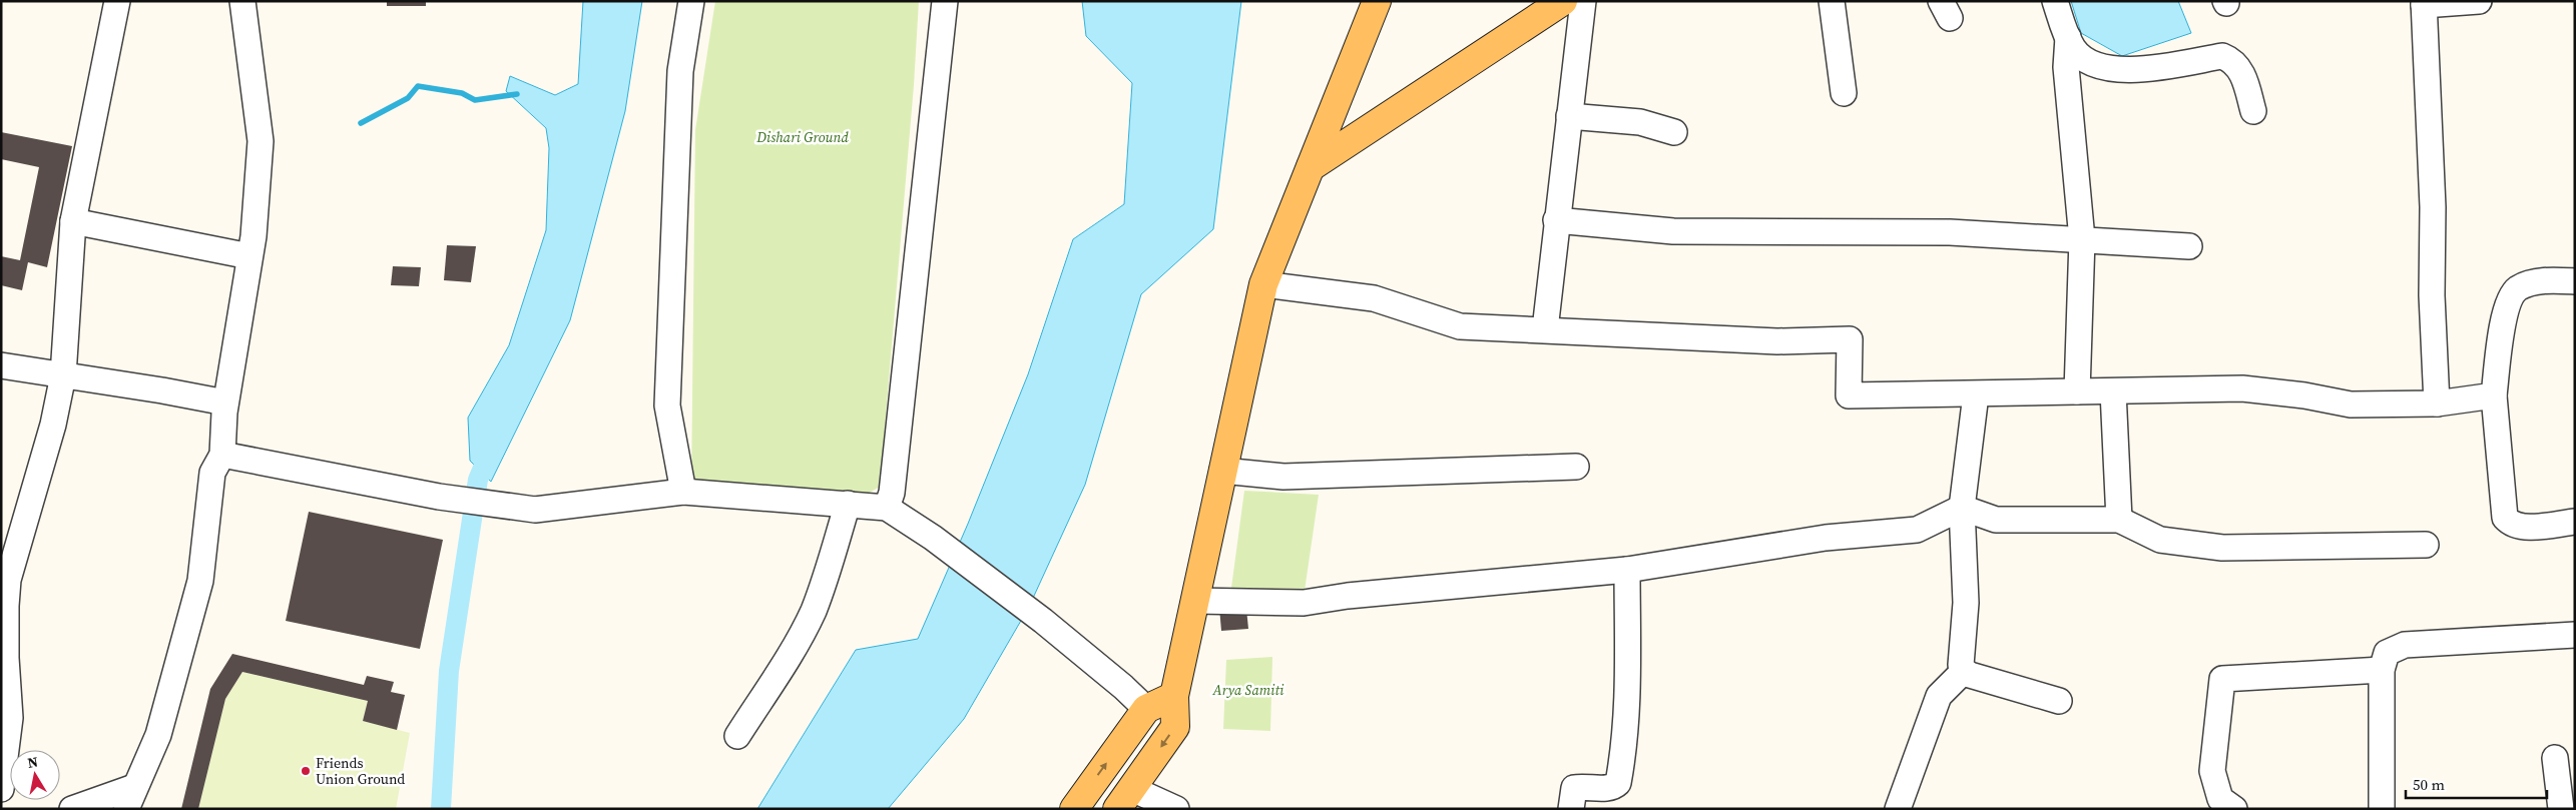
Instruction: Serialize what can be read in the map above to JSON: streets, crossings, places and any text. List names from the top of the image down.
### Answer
{
  "parks": ["Dishari Ground", "Arya Samiti"],
  "places": ["Friends Union Ground"],
  "scale_bar": "50 m",
  "north": "top"
}
